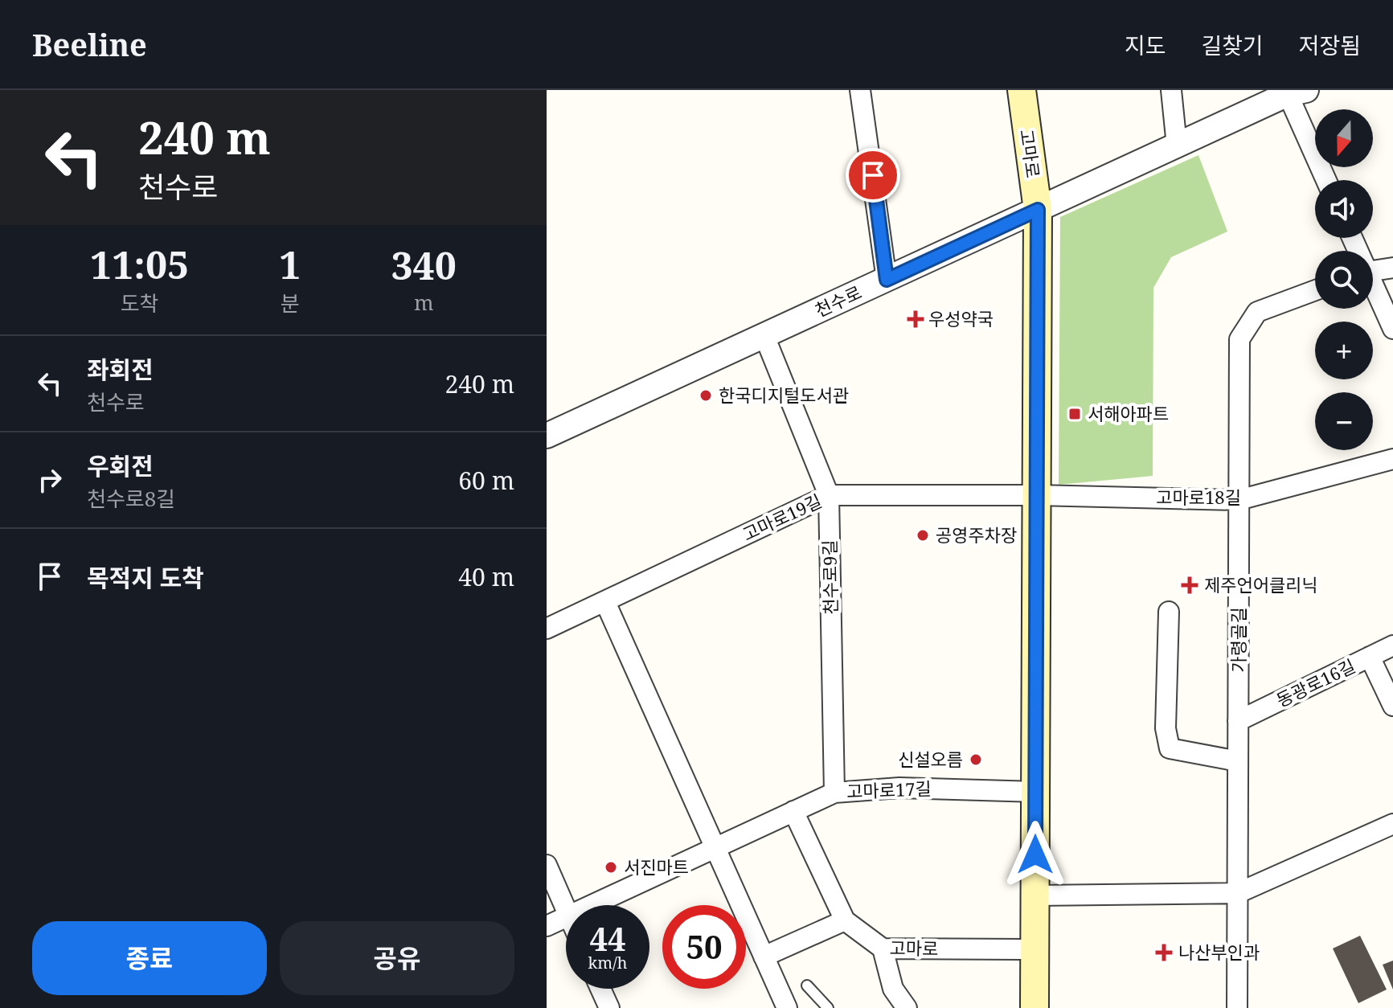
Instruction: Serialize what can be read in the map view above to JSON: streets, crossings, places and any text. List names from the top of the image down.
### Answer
{
  "streets": {
    "main road": ["고마로"],
    "street": [
      "천수로",
      "고마로18길",
      "고마로19길",
      "천수로9길",
      "가령골길",
      "동광로16길",
      "고마로17길"
    ]
  },
  "crossings": [
    ["고마로", "천수로"],
    ["고마로", "고마로18길"],
    ["고마로", "고마로19길"],
    ["고마로", "고마로17길"],
    ["천수로", "천수로9길"],
    ["고마로18길", "고마로19길"],
    ["고마로18길", "가령골길"],
    ["고마로19길", "천수로9길"],
    ["천수로9길", "고마로17길"],
    ["가령골길", "동광로16길"]
  ],
  "places": {
    "health": ["우성약국", "제주언어클리닉", "나산부인과"],
    "other": [
      "한국디지털도서관",
      "공영주차장",
      "신설오름",
      "서진마트"
    ],
    "transit": ["서해아파트"]
  },
  "north": "bottom",
  "page": {
    "header": "Beeline",
    "nav": ["지도", "길찾기", "저장됨"],
    "turn": ["240 m", "천수로"],
    "map_buttons": ["+", "−"],
    "eta": [
      "11:05",
      "도착",
      "1",
      "분",
      "340",
      "m"
    ],
    "list": [
      {
        "name": "좌회전",
        "note": "천수로",
        "value": "240 m"
      },
      {
        "name": "우회전",
        "note": "천수로8길",
        "value": "60 m"
      },
      {
        "name": "목적지 도착",
        "value": "40 m"
      }
    ],
    "speed": "44 km/h",
    "limit": "50",
    "buttons": ["종료", "공유"]
  }
}
